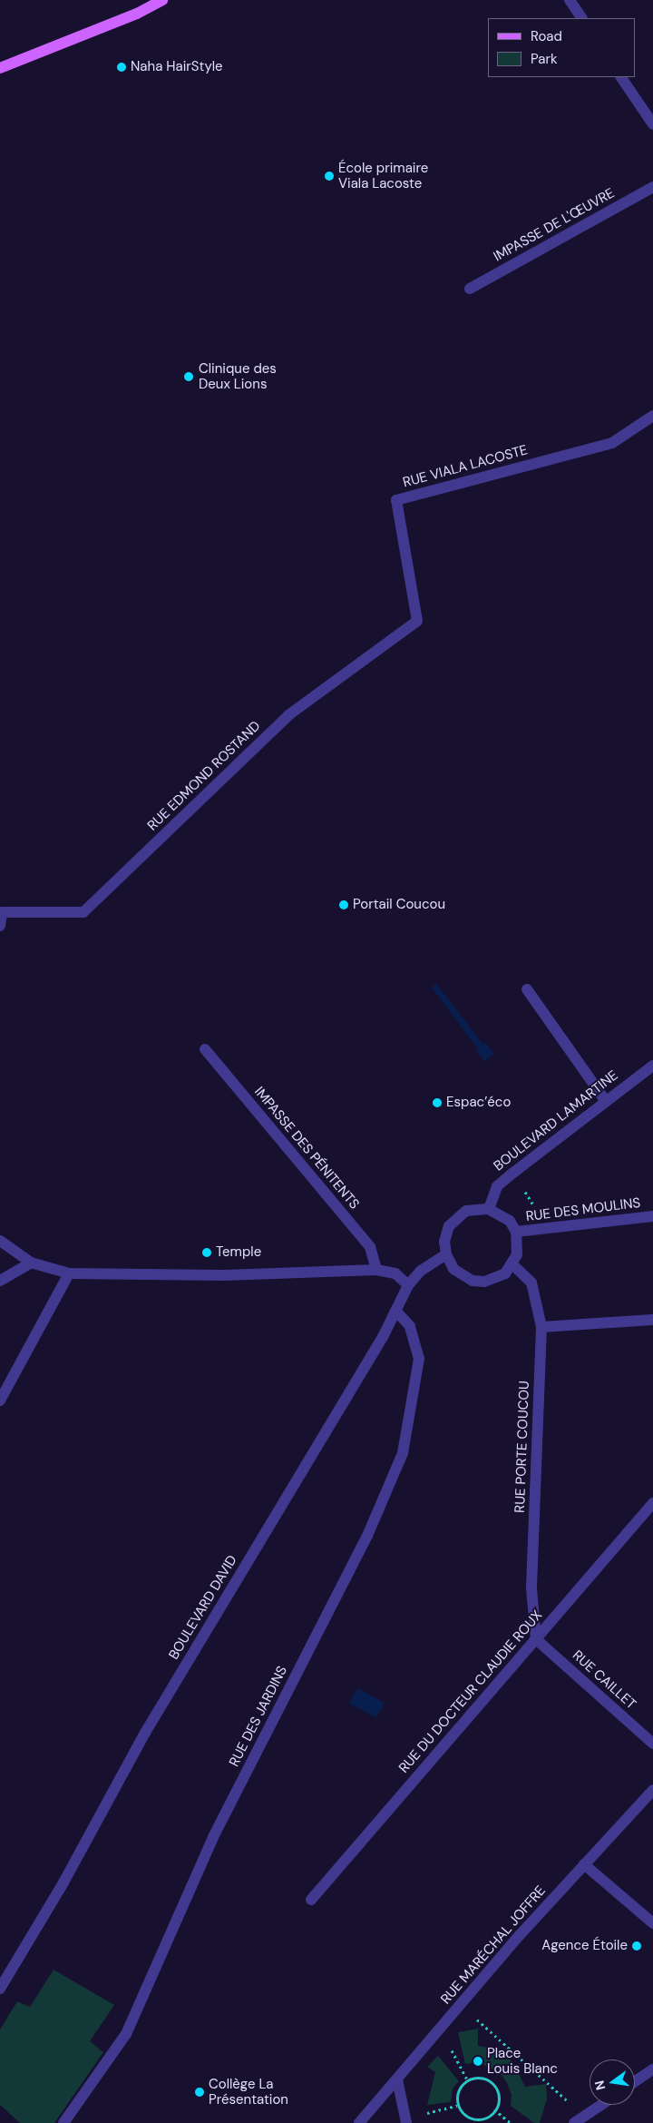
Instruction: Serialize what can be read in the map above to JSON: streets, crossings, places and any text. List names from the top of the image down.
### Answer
{
  "streets": {
    "street": [
      "IMPASSE DE L'ŒUVRE",
      "RUE VIALA LACOSTE",
      "RUE EDMOND ROSTAND",
      "BOULEVARD LAMARTINE",
      "IMPASSE DES PÉNITENTS",
      "RUE DES MOULINS",
      "RUE PORTE COUCOU",
      "BOULEVARD DAVID",
      "RUE CAILLET",
      "RUE DU DOCTEUR CLAUDIE ROUX",
      "RUE DES JARDINS",
      "RUE MARÉCHAL JOFFRE"
    ]
  },
  "crossings": [
    ["RUE VIALA LACOSTE", "RUE EDMOND ROSTAND"],
    ["BOULEVARD LAMARTINE", "RUE DES MOULINS"],
    ["BOULEVARD LAMARTINE", "RUE PORTE COUCOU"],
    ["BOULEVARD LAMARTINE", "BOULEVARD DAVID"],
    ["RUE DES MOULINS", "RUE PORTE COUCOU"],
    ["RUE DES MOULINS", "BOULEVARD DAVID"],
    ["RUE PORTE COUCOU", "BOULEVARD DAVID"],
    ["RUE PORTE COUCOU", "RUE CAILLET"],
    ["RUE PORTE COUCOU", "RUE DU DOCTEUR CLAUDIE ROUX"],
    ["BOULEVARD DAVID", "RUE DES JARDINS"],
    ["RUE CAILLET", "RUE DU DOCTEUR CLAUDIE ROUX"]
  ],
  "places": [
    "Naha HairStyle",
    "École primaire Viala Lacoste",
    "Clinique des Deux Lions",
    "Portail Coucou",
    "Espac’éco",
    "Temple",
    "Agence Étoile",
    "Place Louis Blanc",
    "Collège La Présentation"
  ],
  "legend": ["Road", "Park"],
  "north": "left"
}
